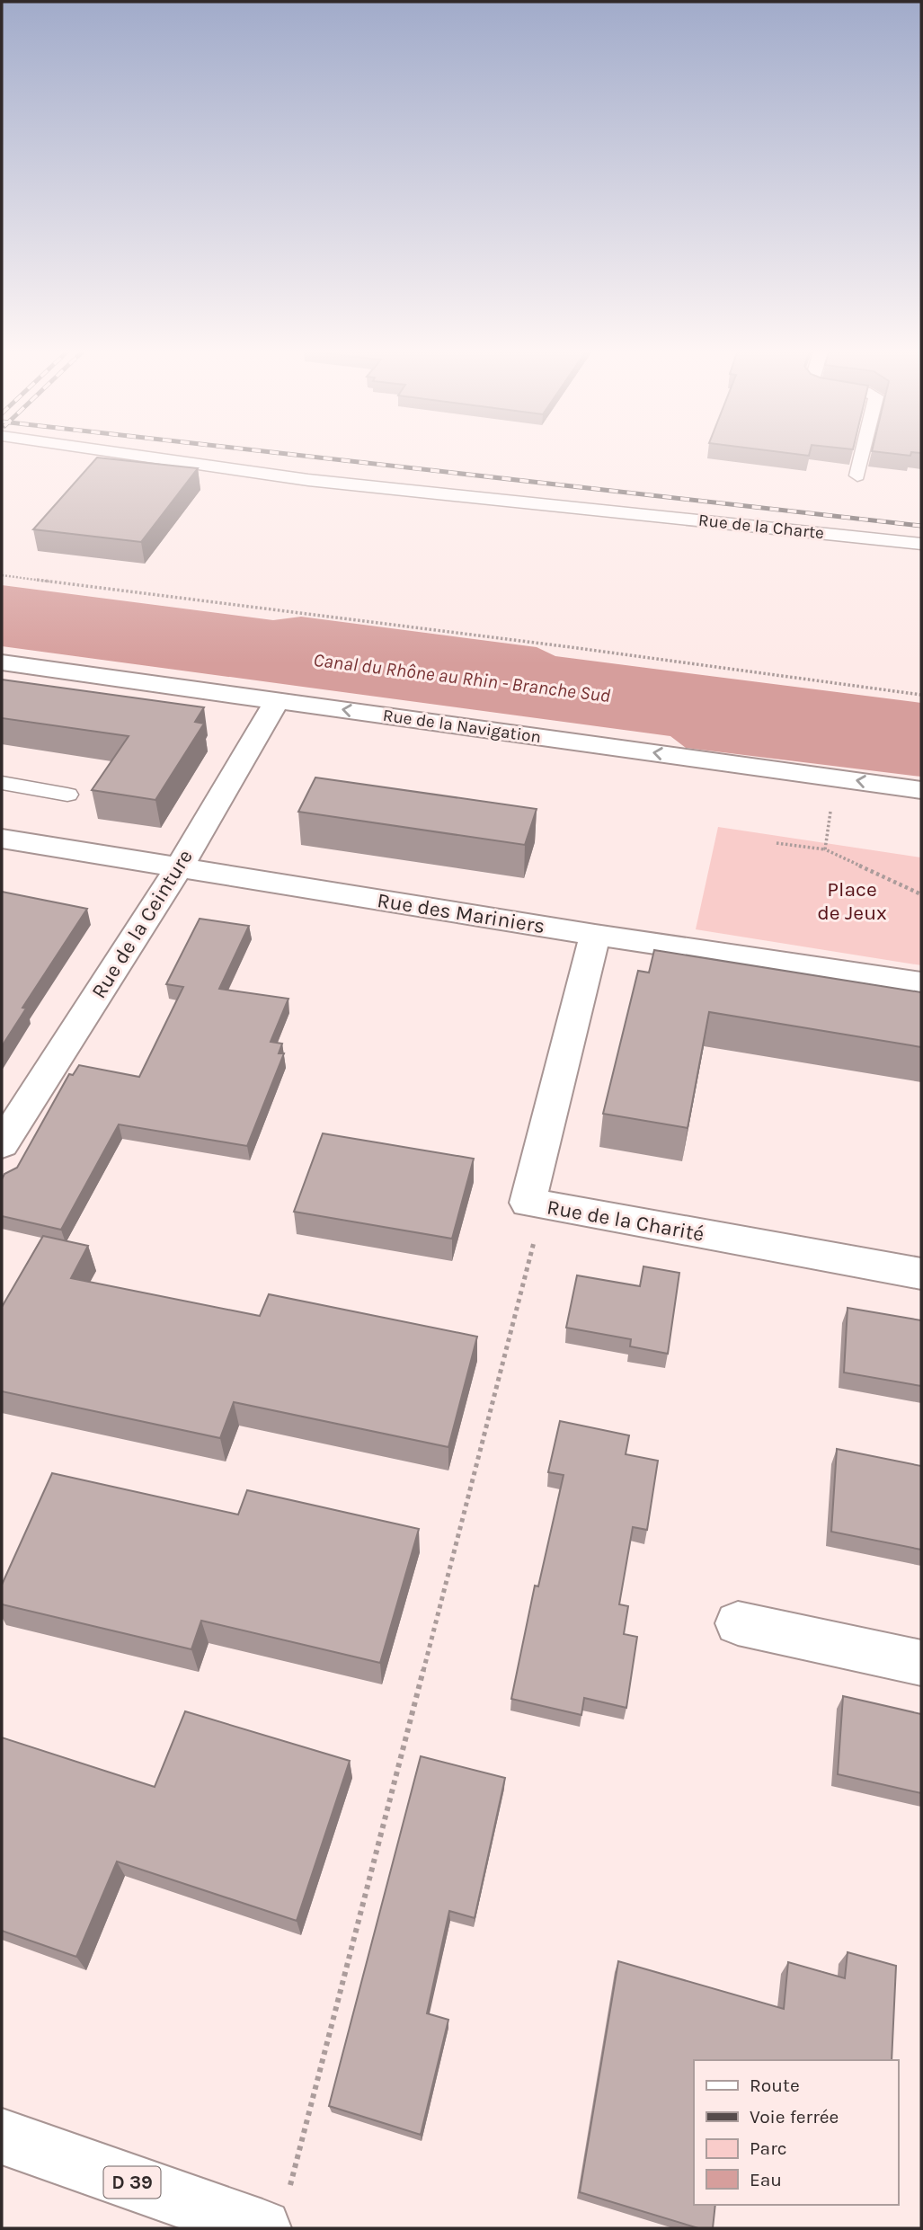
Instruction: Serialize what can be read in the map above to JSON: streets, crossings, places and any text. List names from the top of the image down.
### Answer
{
  "streets": {
    "street": [
      "Rue de la Navigation",
      "Rue des Mariniers",
      "Rue de la Ceinture",
      "Rue de la Charité",
      "D 39"
    ],
    "lane": ["Rue de la Charte"]
  },
  "crossings": [
    ["Rue de la Navigation", "Rue de la Ceinture"],
    ["Rue des Mariniers", "Rue de la Ceinture"],
    ["Rue des Mariniers", "Rue de la Charité"]
  ],
  "one_way": ["Rue de la Navigation"],
  "water": ["Canal du Rhône au Rhin - Branche Sud"],
  "parks": ["Place de Jeux"],
  "legend": [
    "Route",
    "Voie ferrée",
    "Parc",
    "Eau"
  ]
}
